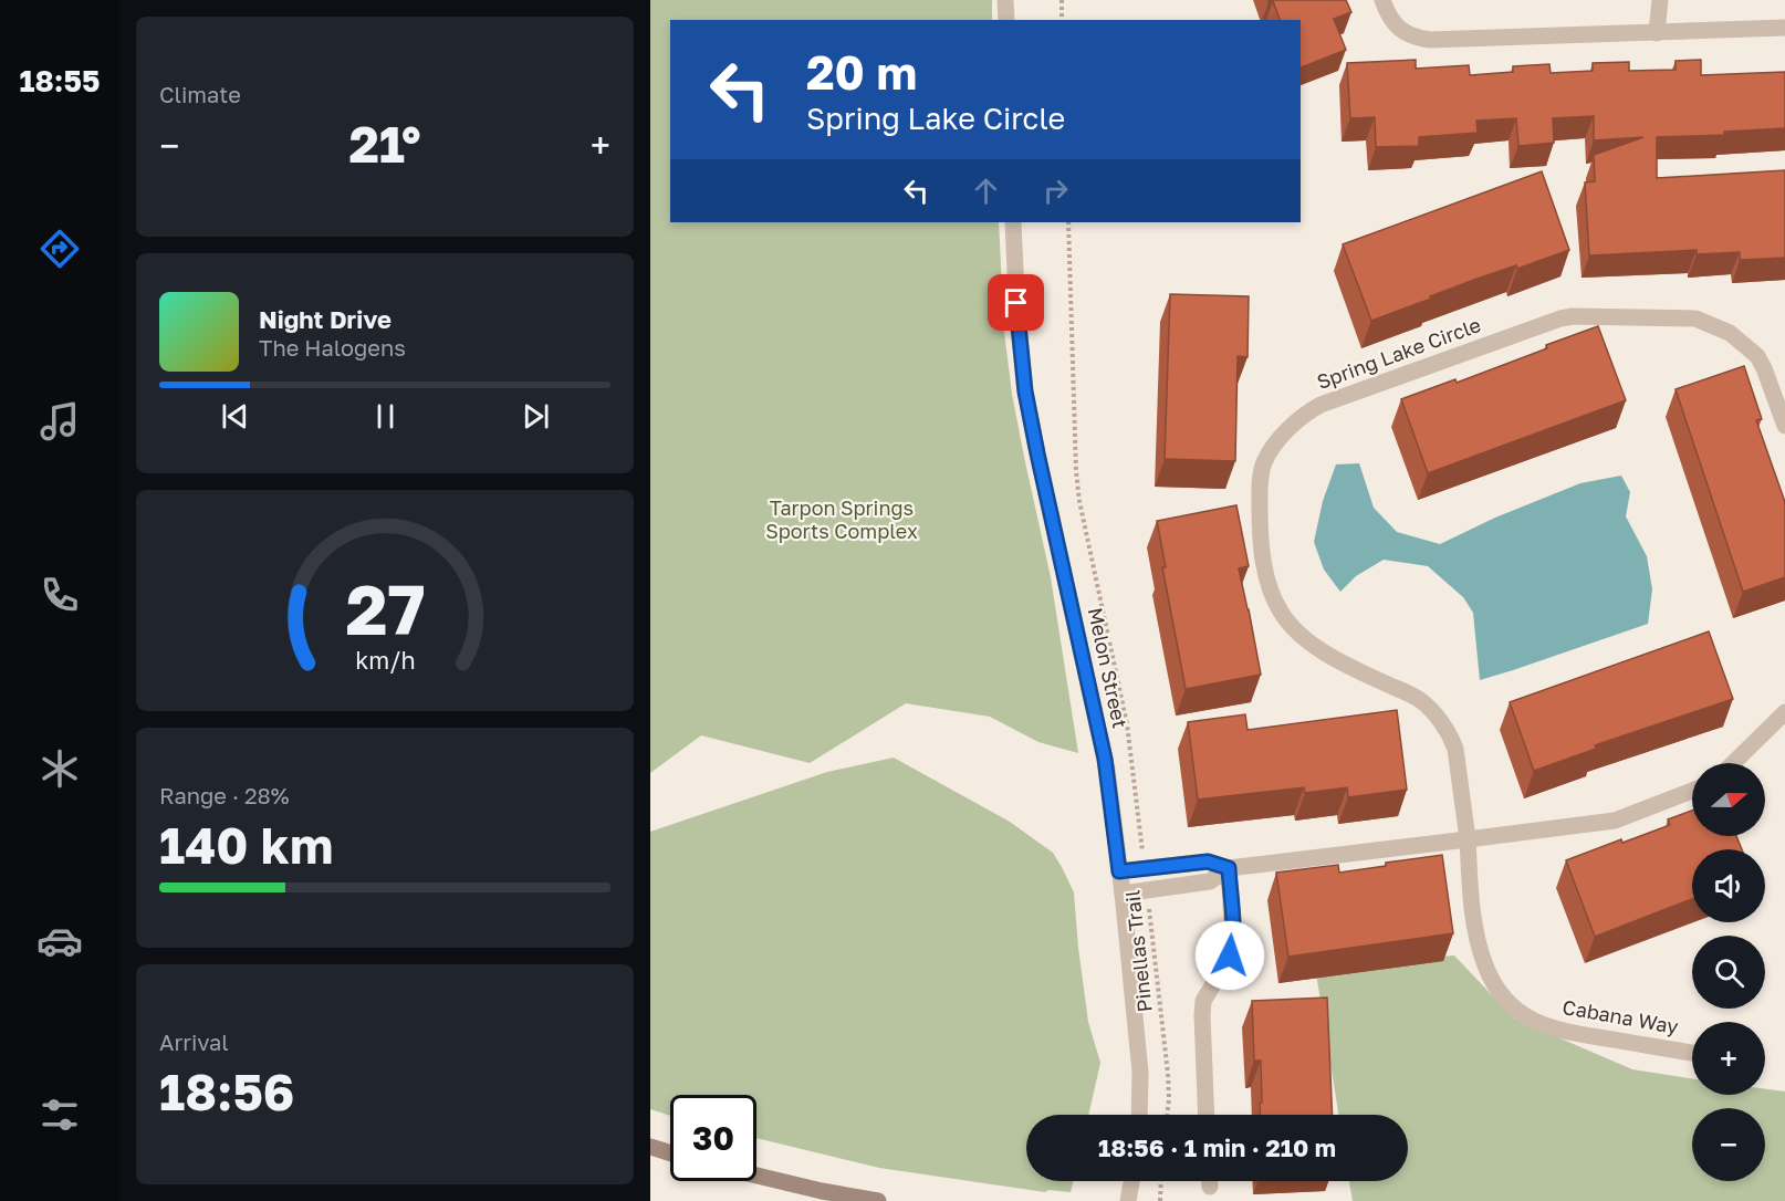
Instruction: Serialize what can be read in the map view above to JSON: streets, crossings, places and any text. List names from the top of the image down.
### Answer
{
  "streets": {
    "street": ["Spring Lake Circle", "Melon Street", "Cabana Way"],
    "path": ["Pinellas Trail"]
  },
  "crossings": [
    ["Spring Lake Circle", "Cabana Way"]
  ],
  "parks": ["Tarpon Springs Sports Complex"],
  "north": "right",
  "page": {
    "tabs": "18:55",
    "tile": [
      "Climate",
      ["Range · 28%", "140 km"],
      ["Arrival", "18:56"]
    ],
    "turn": ["20 m", "Spring Lake Circle"],
    "heat": ["−", "21°", "+"],
    "song": ["Night Drive", "The Halogens"],
    "map_buttons": ["+", "−"],
    "limit": "30",
    "trip": "18:56 · 1 min · 210 m",
    "gauge": ["27", "km/h"]
  }
}
